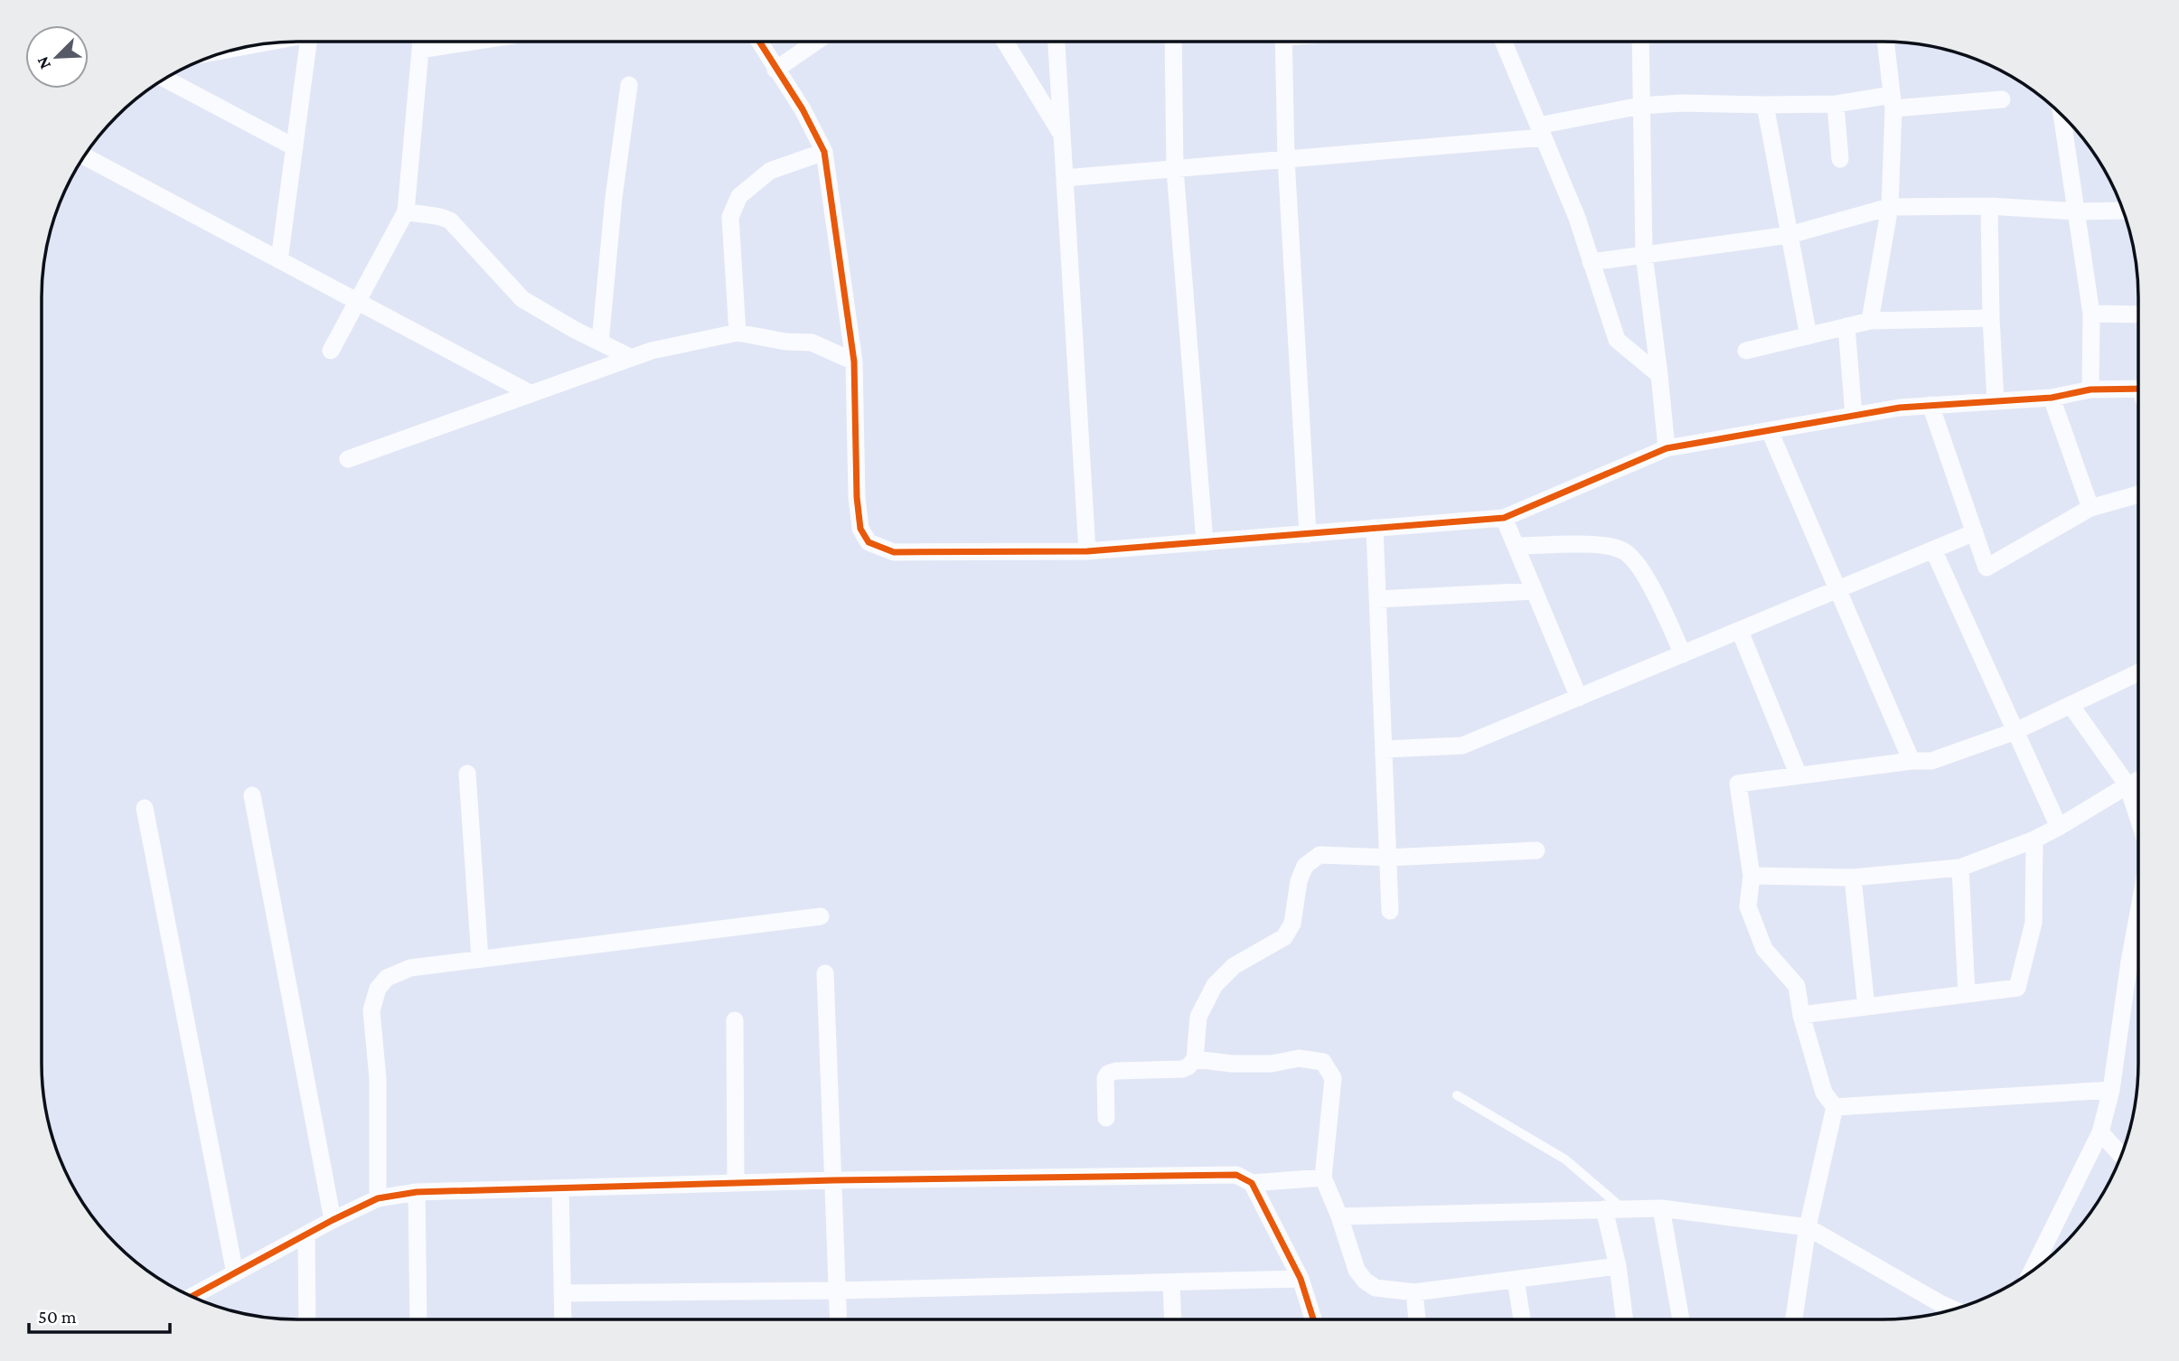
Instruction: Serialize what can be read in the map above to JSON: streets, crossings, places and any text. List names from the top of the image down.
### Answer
{
  "scale_bar": "50 m",
  "north": "bottom left"
}
